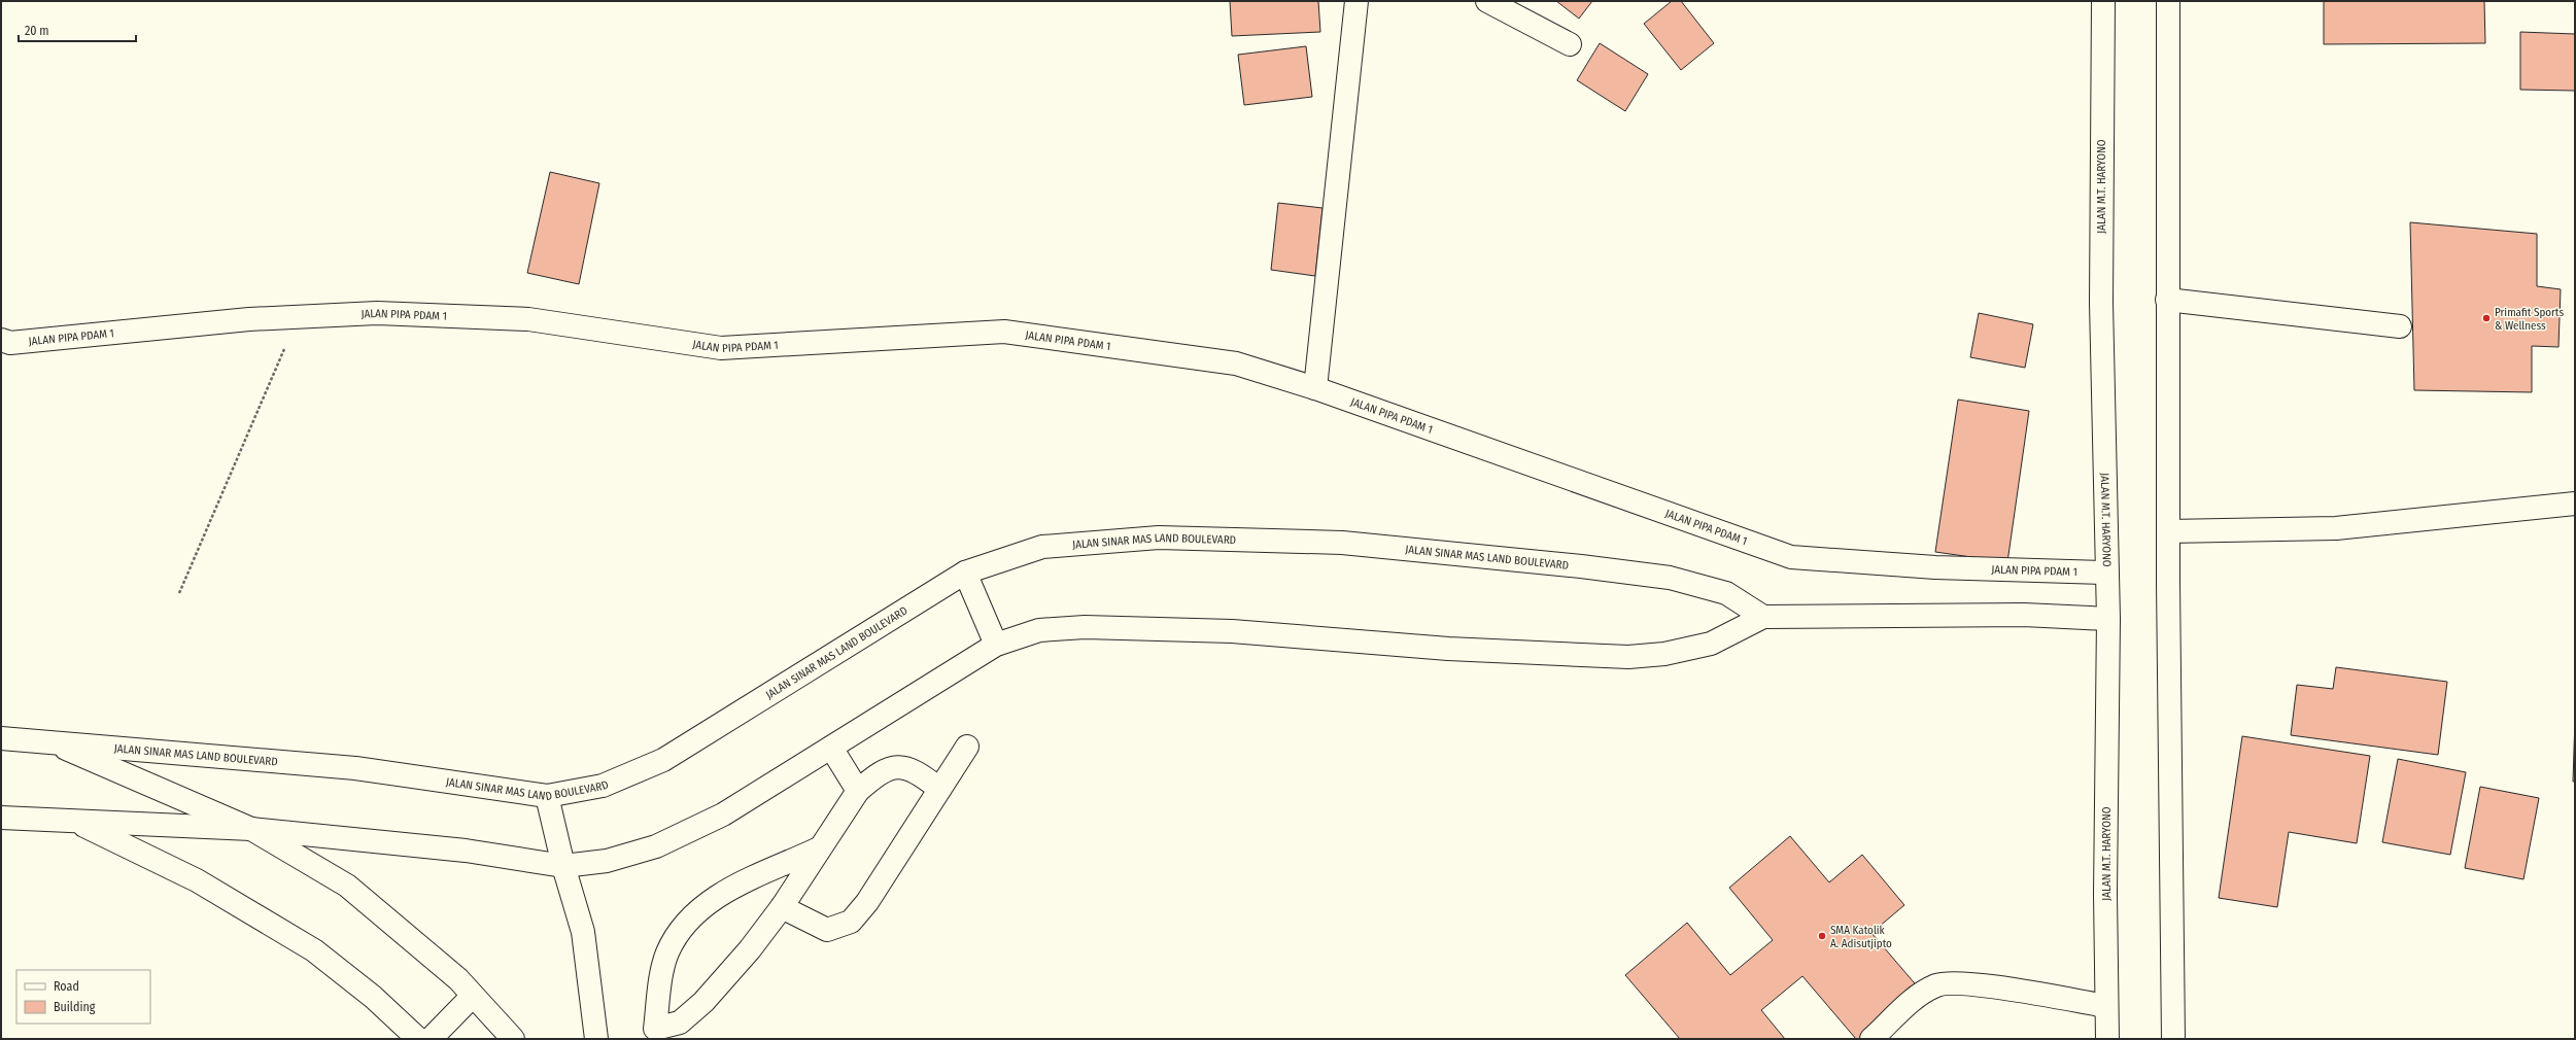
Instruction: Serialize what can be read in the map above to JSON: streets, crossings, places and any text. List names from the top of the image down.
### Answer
{
  "streets": {
    "main road": ["JALAN M.T. HARYONO", "JALAN PIPA PDAM 1", "JALAN SINAR MAS LAND BOULEVARD"]
  },
  "crossings": [
    ["JALAN M.T. HARYONO", "JALAN PIPA PDAM 1"]
  ],
  "places": ["Primafit Sports & Wellness", "SMA Katolik A. Adisutjipto"],
  "legend": ["Road", "Building"],
  "scale_bar": "20 m"
}
